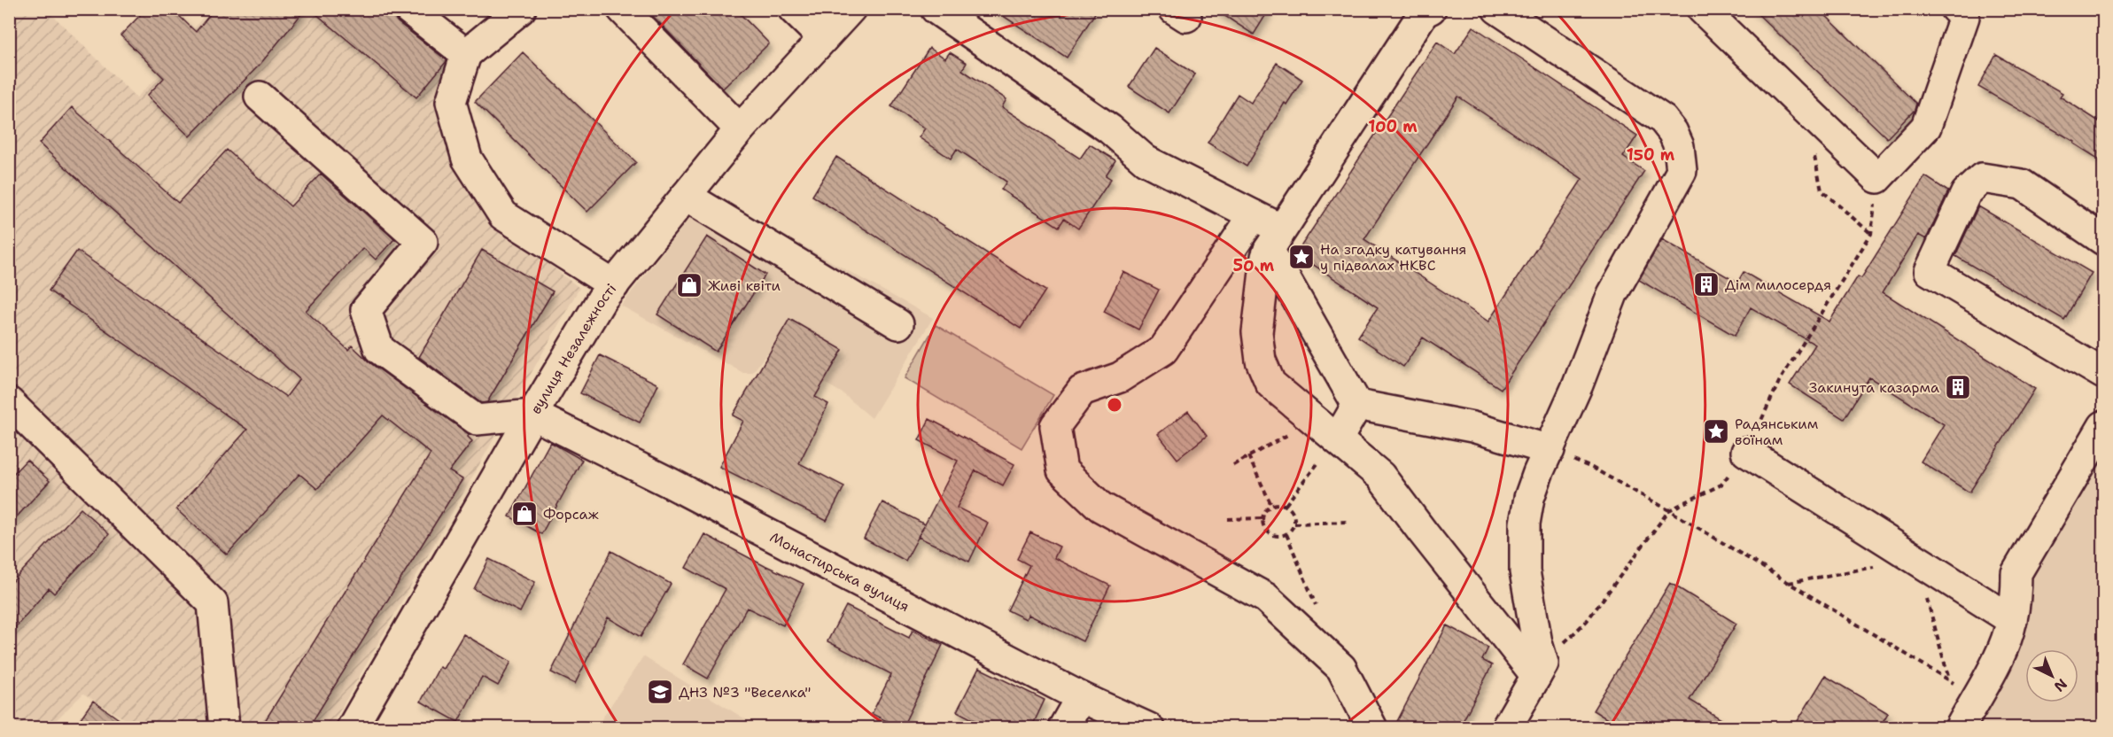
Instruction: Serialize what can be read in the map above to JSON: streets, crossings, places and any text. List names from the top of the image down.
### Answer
{
  "streets": {
    "street": ["вулиця Незалежності", "Монастирська вулиця"]
  },
  "crossings": [
    ["вулиця Незалежності", "Монастирська вулиця"]
  ],
  "places": {
    "place": ["На згадку катування у підвалах НКВС", "Радянським воїнам"],
    "building": ["Дім милосердя", "Закинута казарма"],
    "shop": ["Живі квіти", "Форсаж"],
    "school or university": ["ДНЗ №3 \"Веселка\""]
  },
  "north": "bottom right",
  "rings": ["100 m", "150 m", "50 m"]
}
